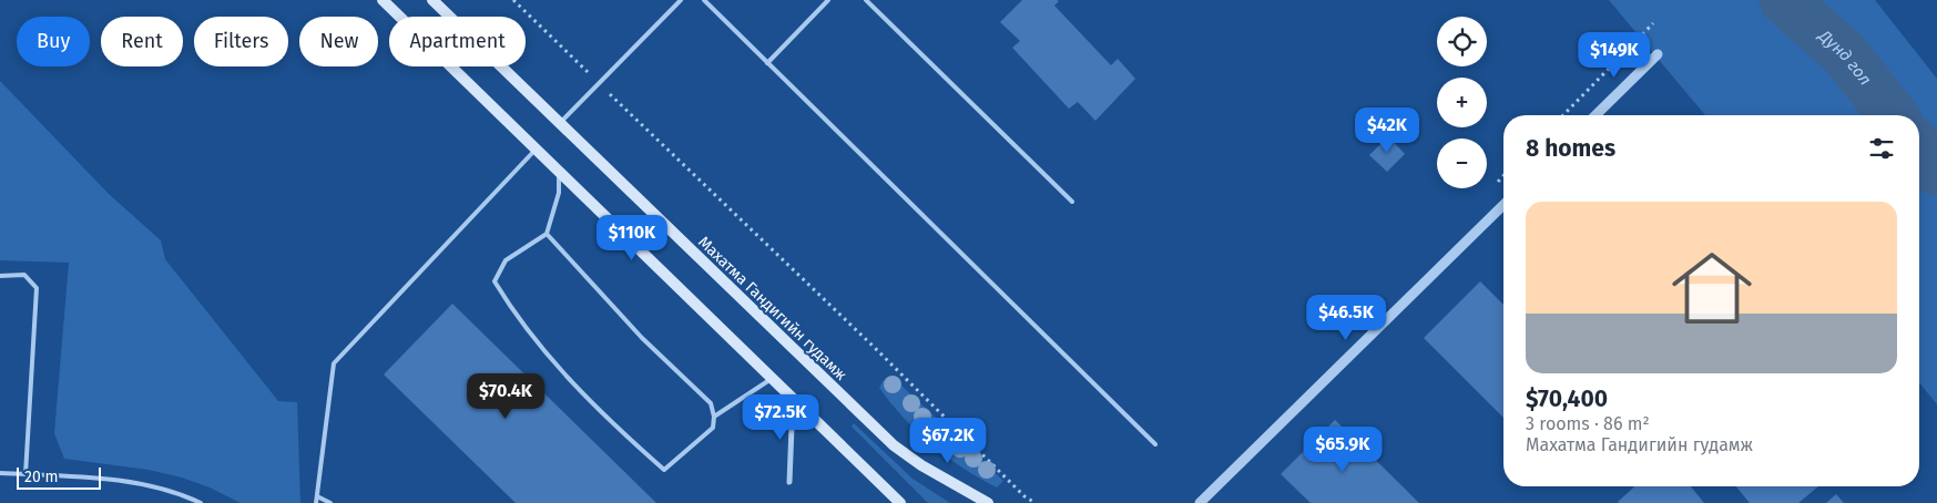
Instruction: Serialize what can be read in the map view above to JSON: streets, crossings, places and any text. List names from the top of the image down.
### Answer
{
  "streets": {
    "main road": ["Махатма Гандигийн гудамж"]
  },
  "water": ["Дунд гол"],
  "scale_bar": "20 m",
  "page": {
    "map_buttons": ["+", "−"],
    "chip": [
      "Buy",
      "Rent",
      "Filters",
      "New",
      "Apartment"
    ],
    "price": [
      "$149K",
      "$42K",
      "$110K",
      "$46.5K",
      "$70.4K",
      "$72.5K",
      "$67.2K",
      "$65.9K"
    ],
    "heading": "8 homes",
    "list": [
      {
        "name": "$70,400",
        "note": "3 rooms · 86 m² · Махатма Гандигийн гудамж"
      }
    ],
    "scale": "20 m"
  }
}
